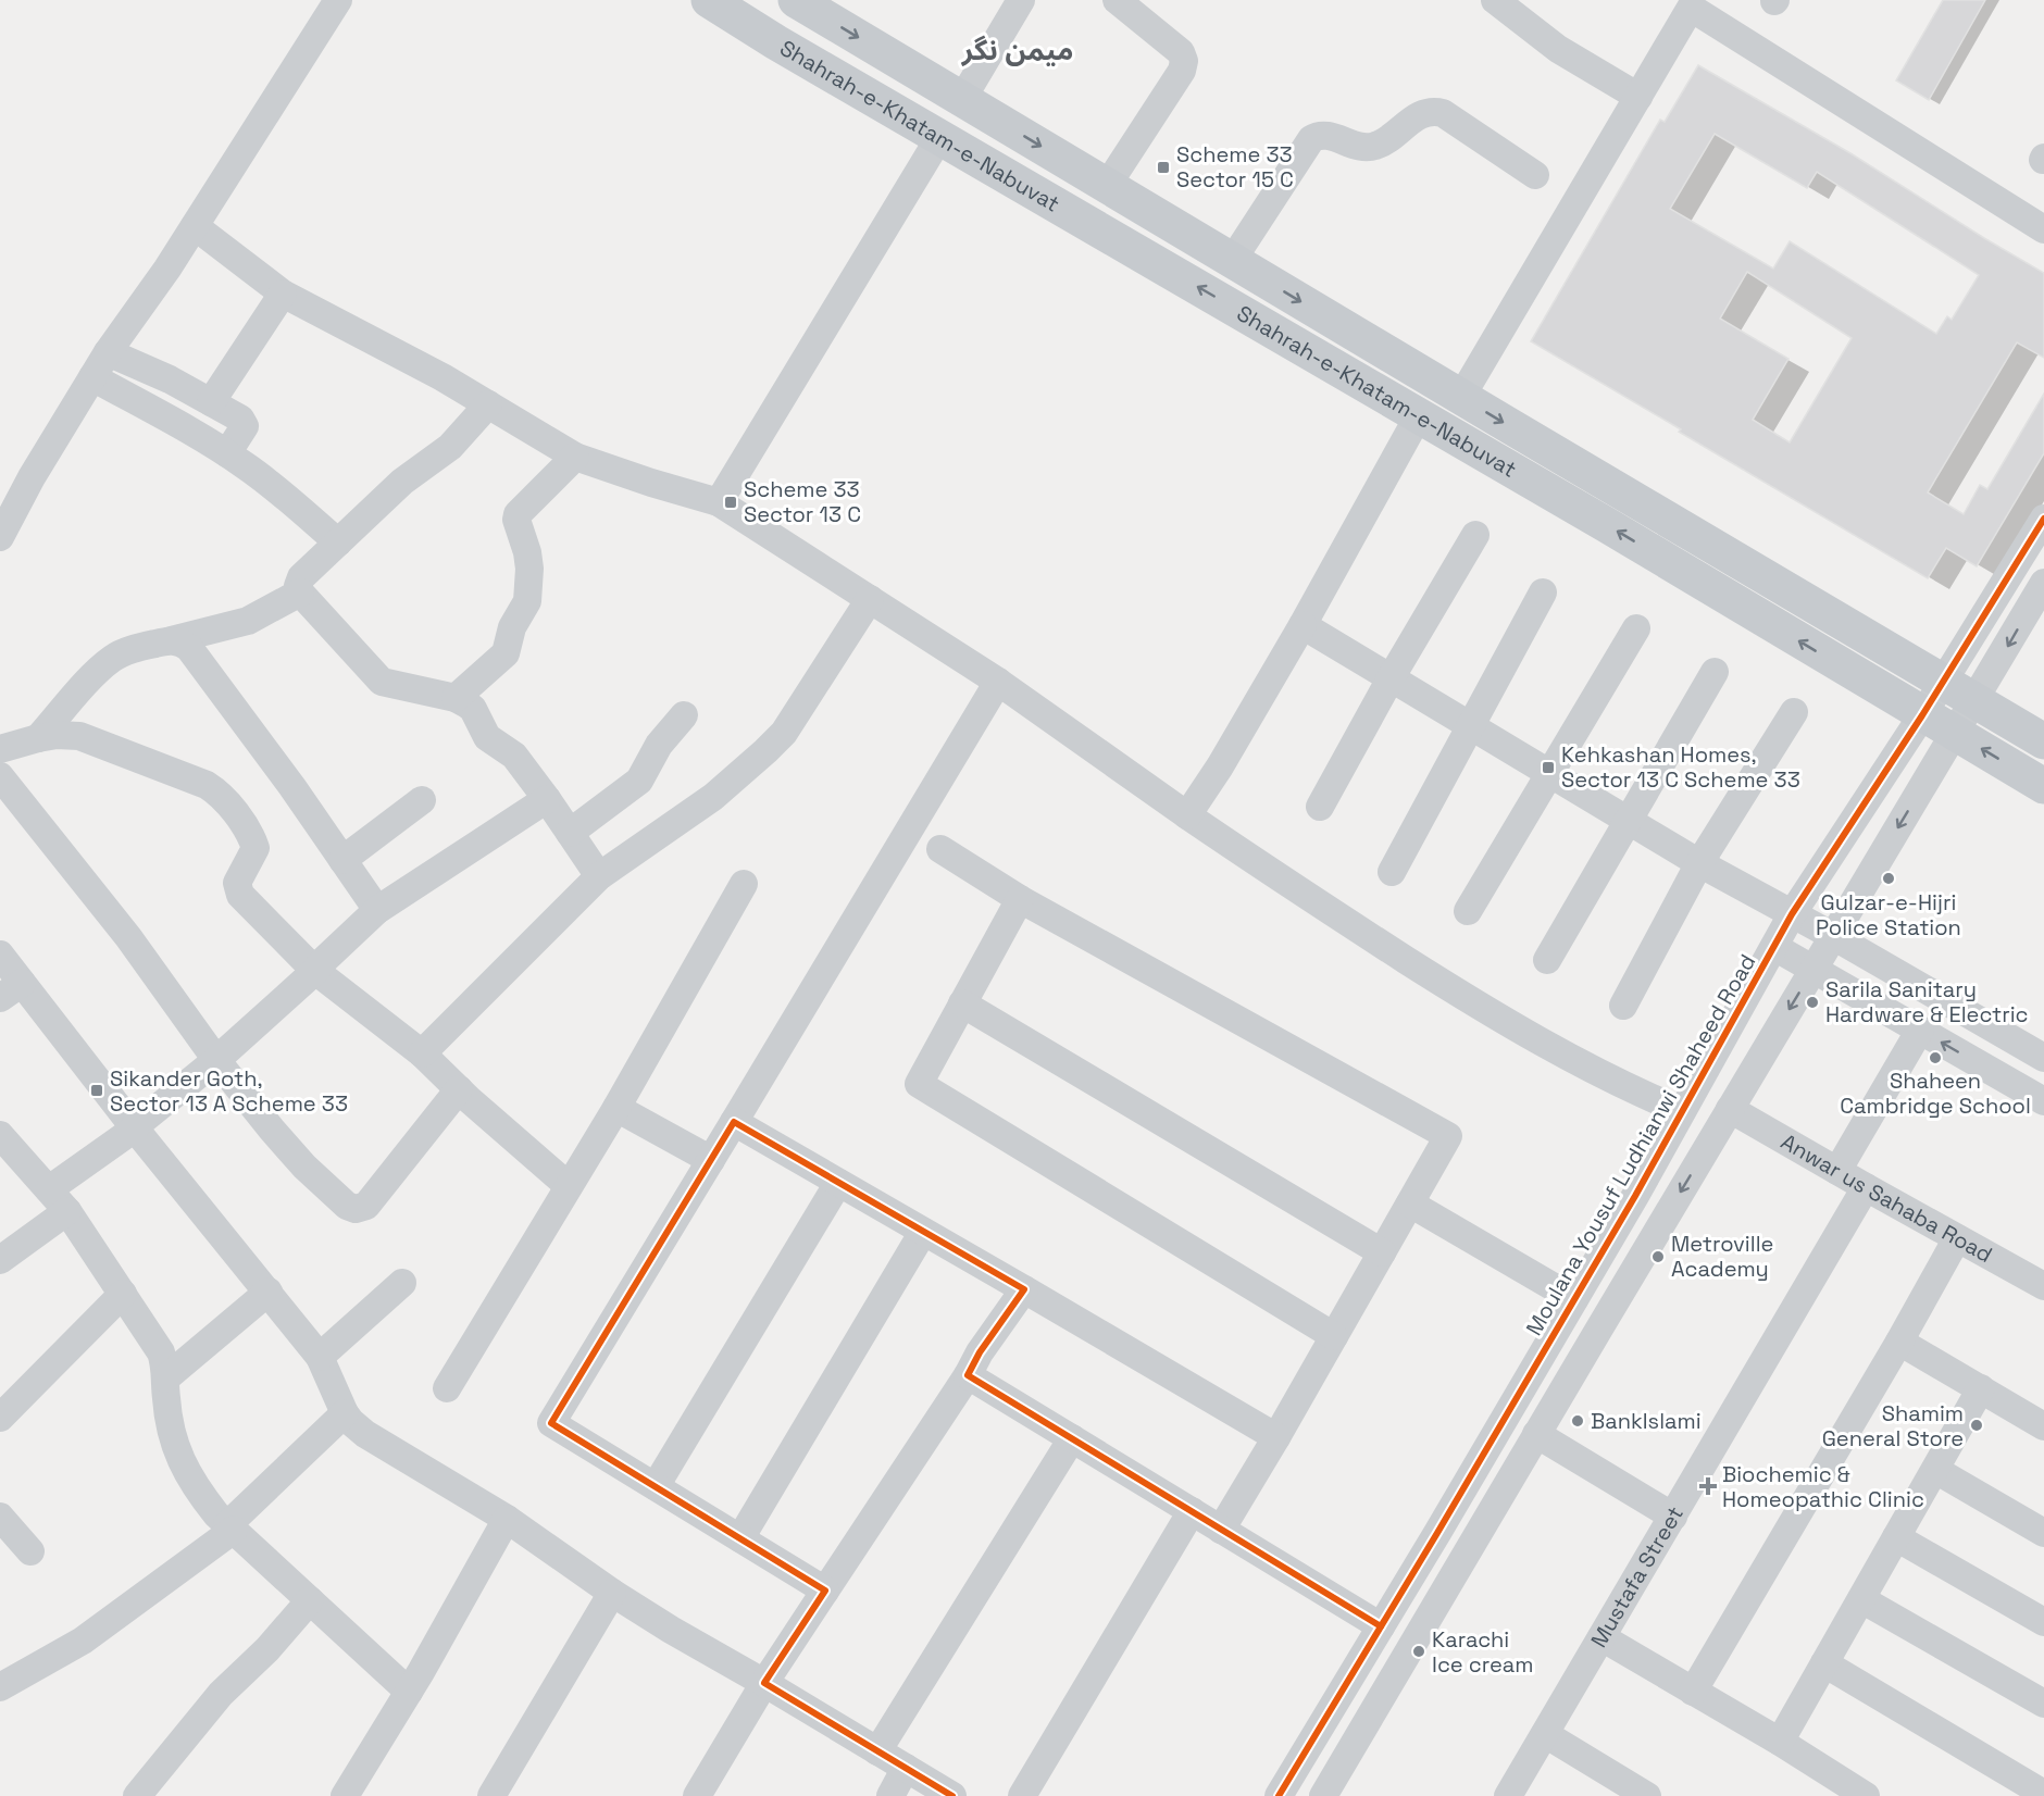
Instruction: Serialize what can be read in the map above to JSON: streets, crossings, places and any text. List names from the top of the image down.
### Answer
{
  "streets": {
    "main road": ["Shahrah-e-Khatam-e-Nabuvat"],
    "street": ["Moulana Yousuf Ludhianwi Shaheed Road", "Anwar us Sahaba Road", "Mustafa Street"]
  },
  "crossings": [
    ["Shahrah-e-Khatam-e-Nabuvat", "Moulana Yousuf Ludhianwi Shaheed Road"],
    ["Anwar us Sahaba Road", "Mustafa Street"]
  ],
  "districts": ["میمن نگر"],
  "places": {
    "transit": [
      "Scheme 33 Sector 15 C",
      "Scheme 33 Sector 13 C",
      "Kehkashan Homes, Sector 13 C Scheme 33",
      "Sikander Goth, Sector 13 A Scheme 33"
    ],
    "other": [
      "Gulzar-e-Hijri Police Station",
      "Sarila Sanitary Hardware & Electric",
      "Shaheen Cambridge School",
      "Metroville Academy",
      "BankIslami",
      "Shamim General Store",
      "Karachi Ice cream"
    ],
    "health": ["Biochemic & Homeopathic Clinic"]
  }
}
